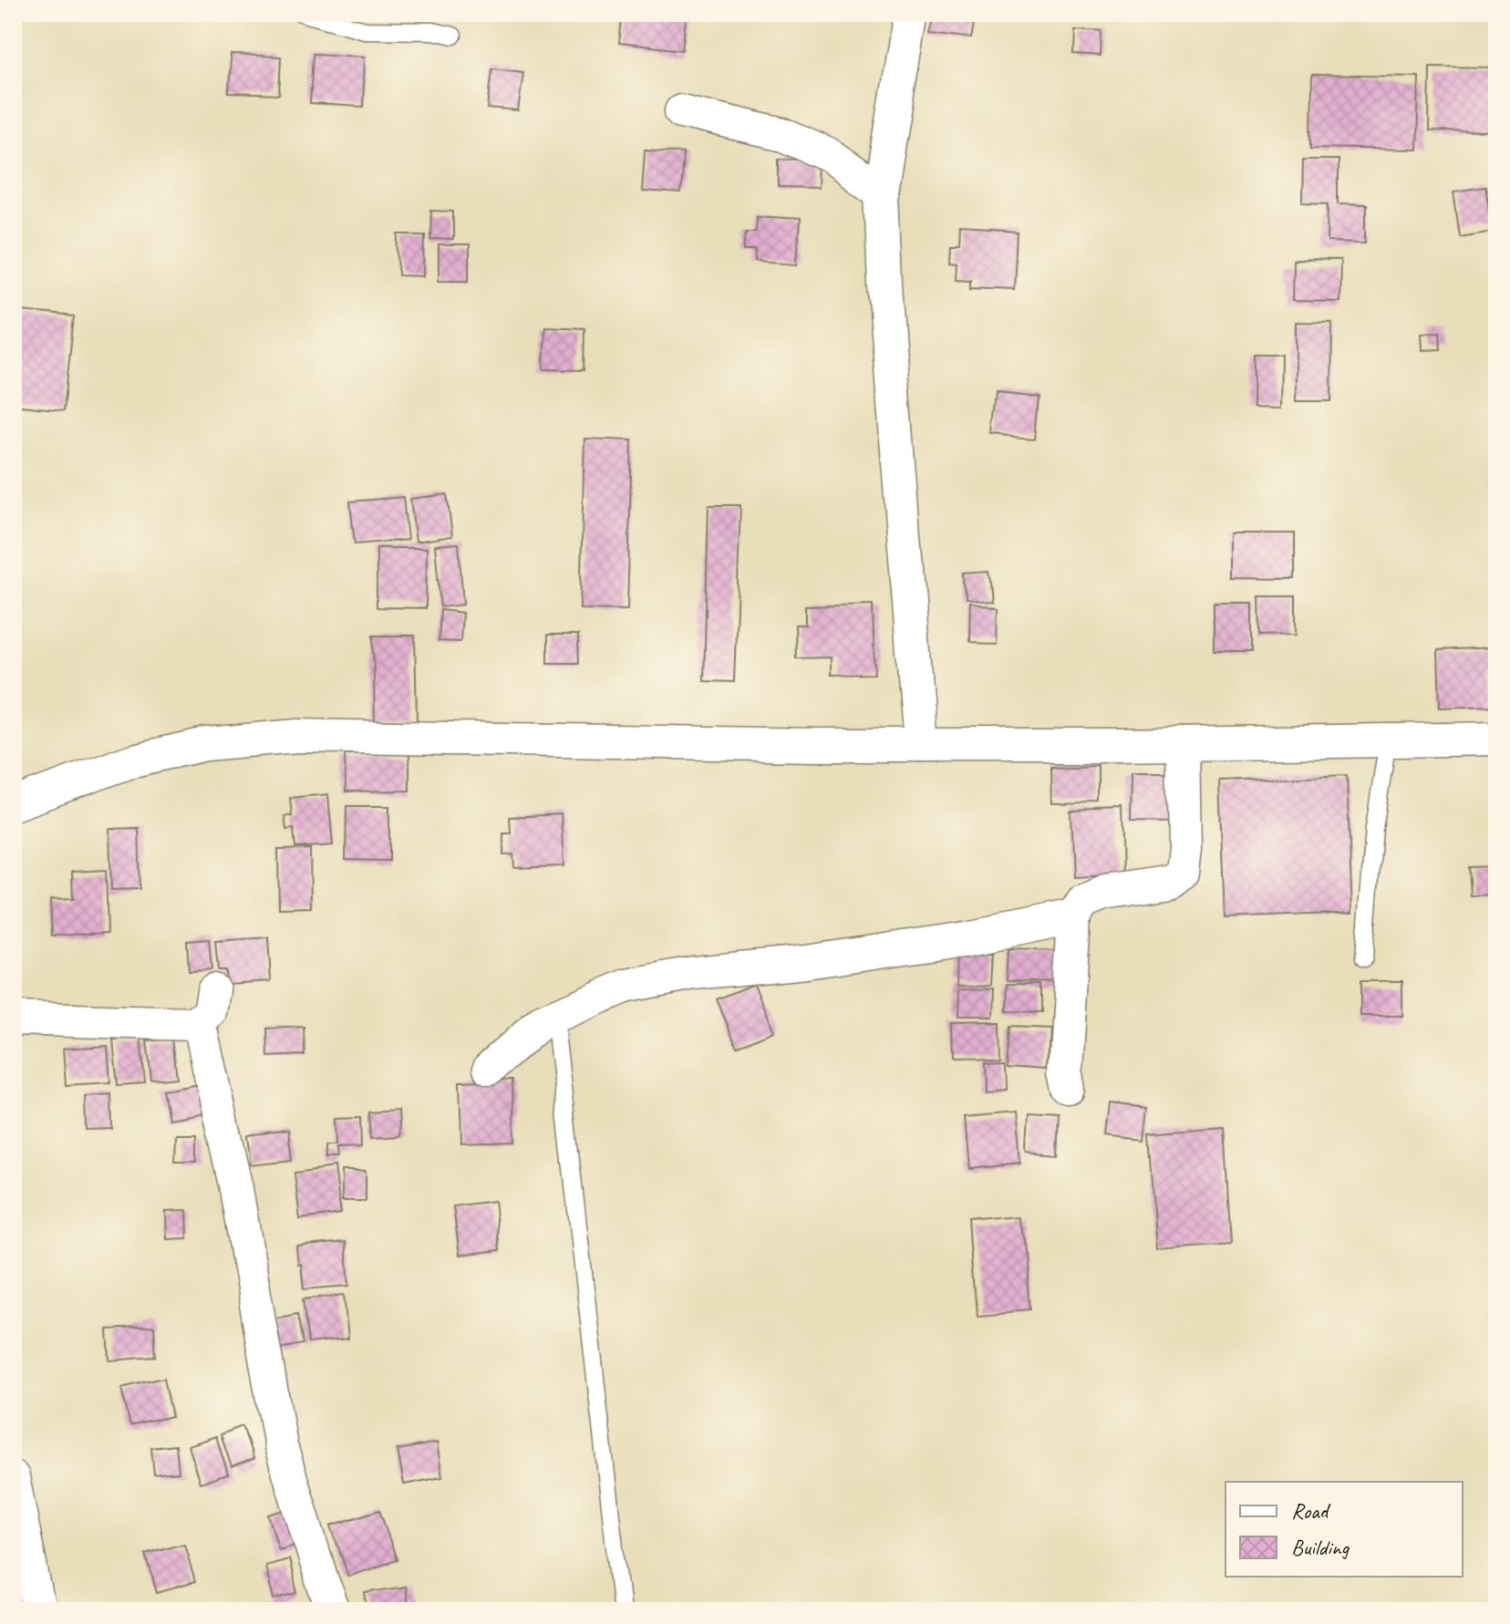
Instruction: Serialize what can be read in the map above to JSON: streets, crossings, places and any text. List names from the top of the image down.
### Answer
{
  "legend": ["Road", "Building"]
}
